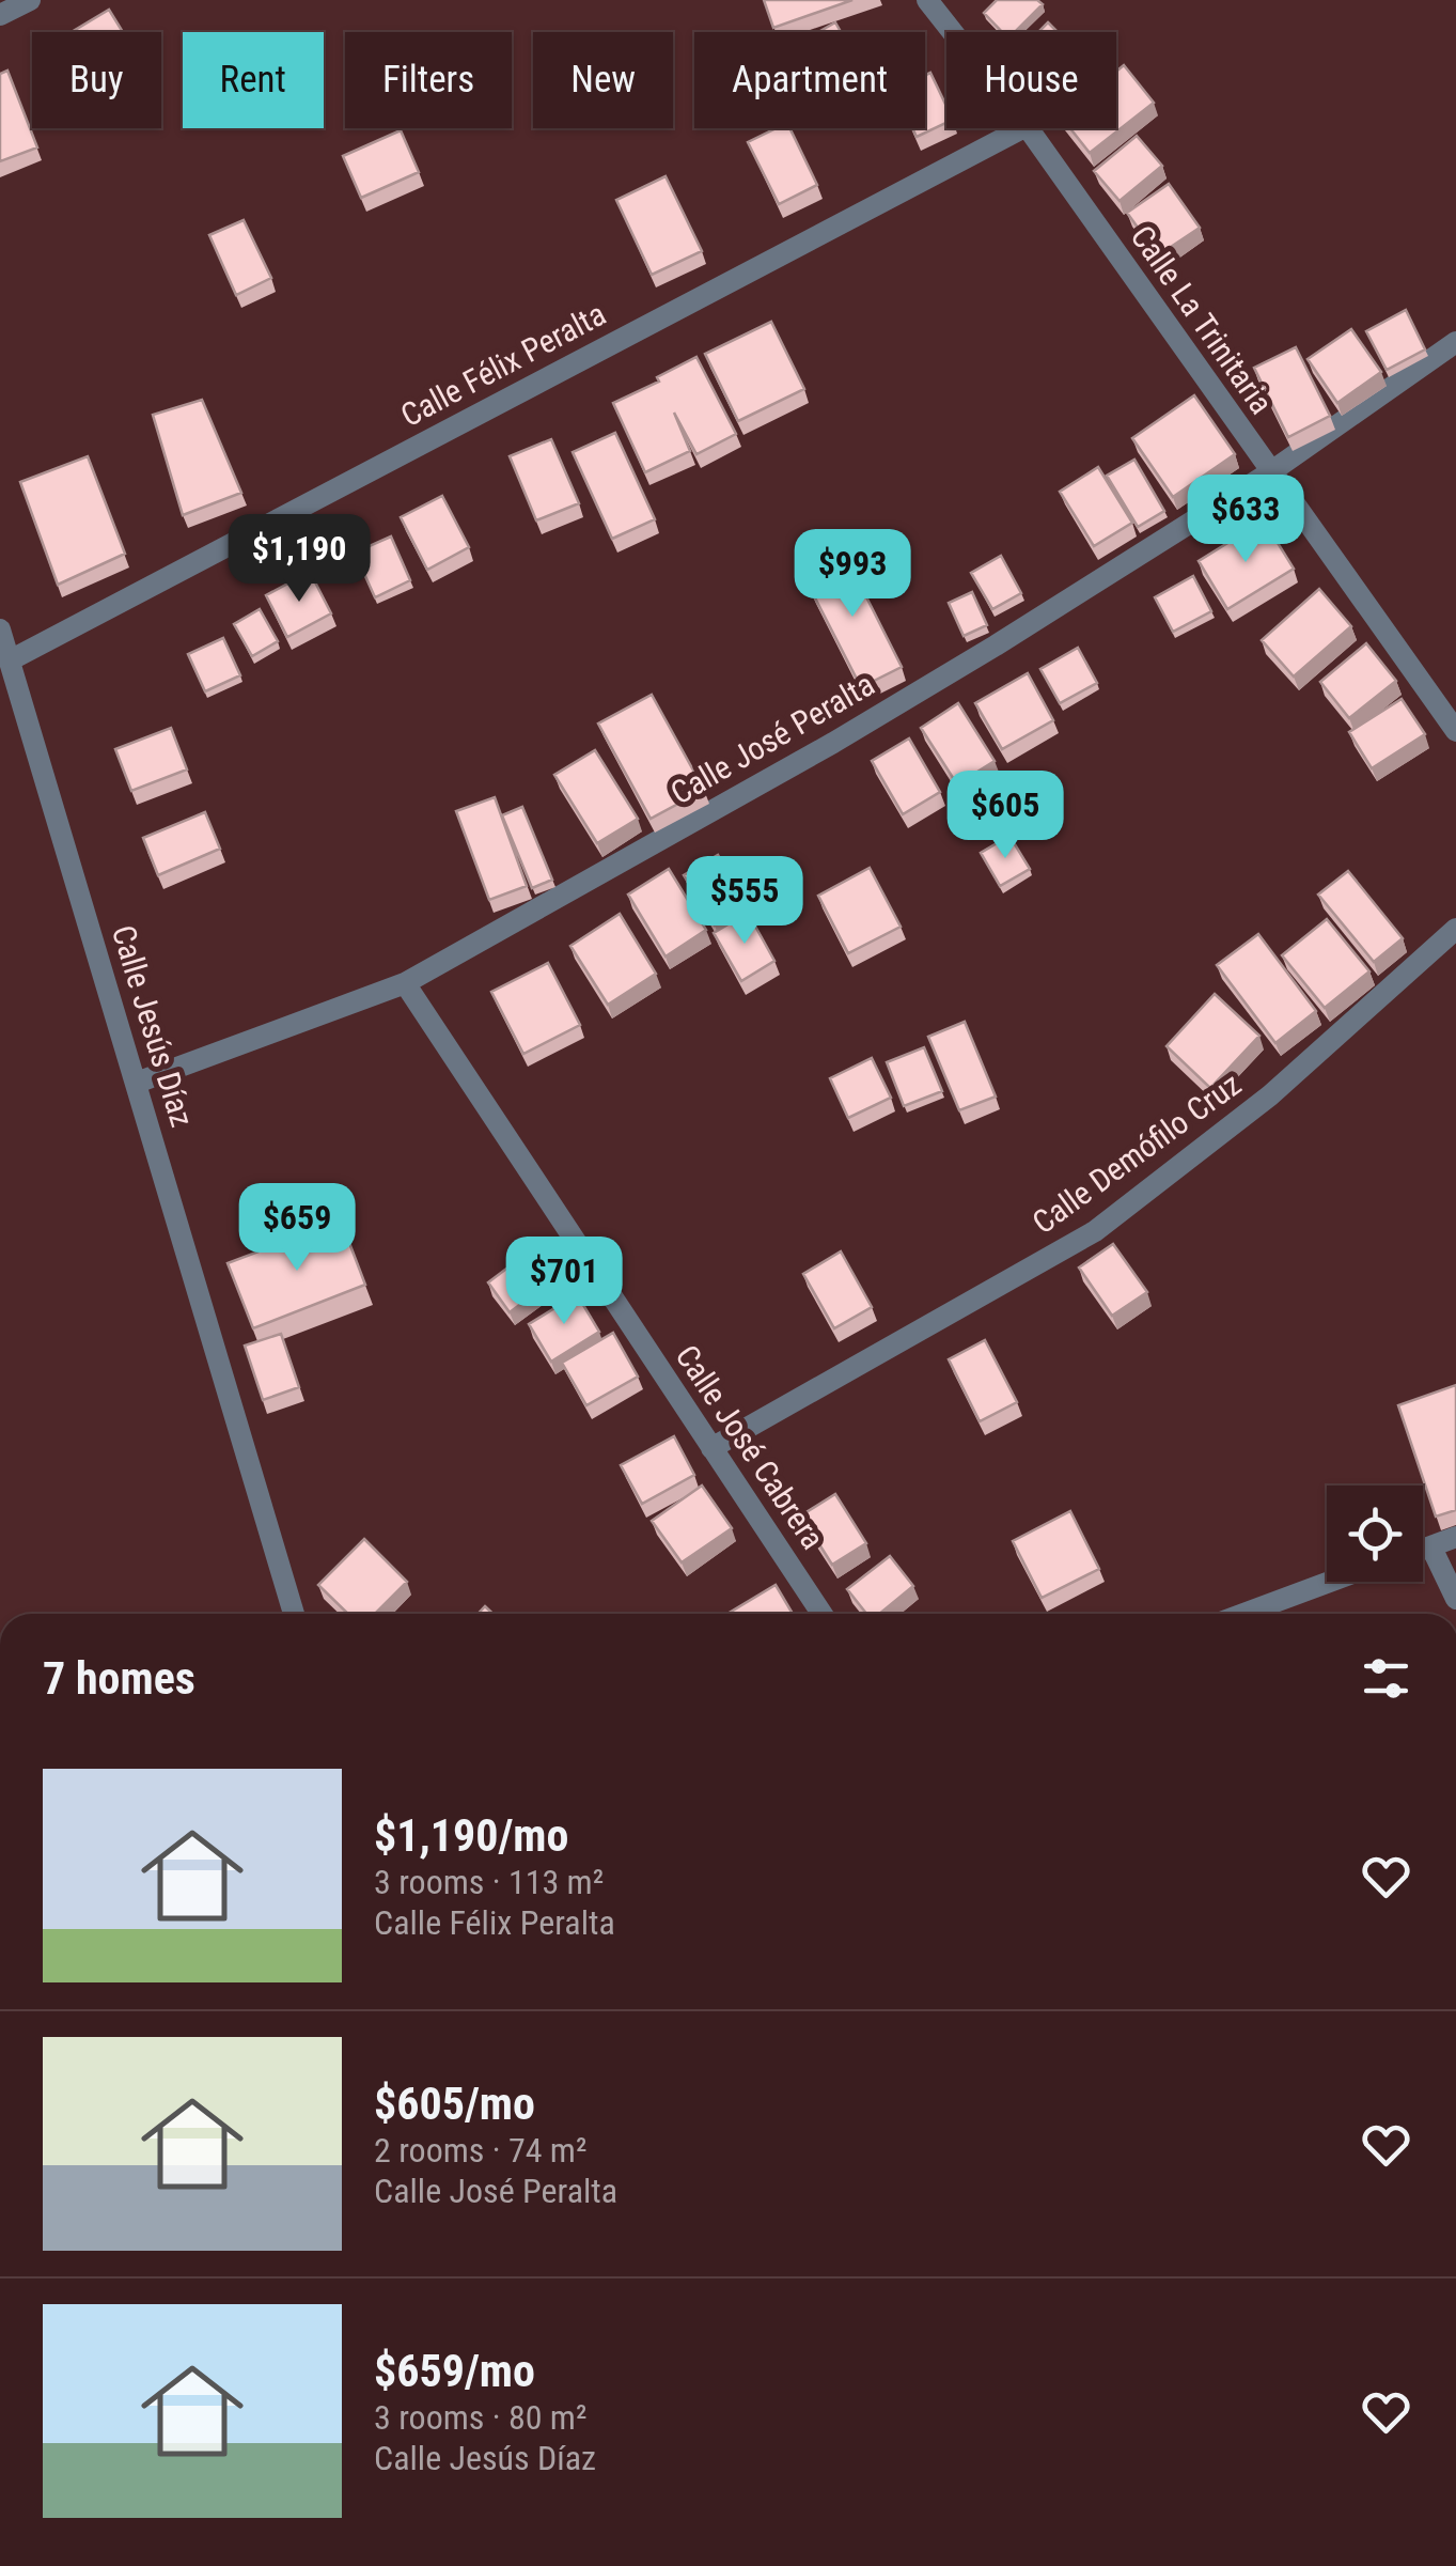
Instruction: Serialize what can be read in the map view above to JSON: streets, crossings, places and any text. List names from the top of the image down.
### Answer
{
  "streets": {
    "street": [
      "Calle La Trinitaria",
      "Calle Félix Peralta",
      "Calle José Peralta",
      "Calle Jesús Díaz",
      "Calle Demófilo Cruz",
      "Calle José Cabrera"
    ]
  },
  "crossings": [
    ["Calle La Trinitaria", "Calle José Peralta"],
    ["Calle Félix Peralta", "Calle Jesús Díaz"],
    ["Calle José Peralta", "Calle Jesús Díaz"],
    ["Calle José Peralta", "Calle José Cabrera"],
    ["Calle Demófilo Cruz", "Calle José Cabrera"]
  ],
  "page": {
    "chip": [
      "Buy",
      "Rent",
      "Filters",
      "New",
      "Apartment",
      "House"
    ],
    "price": [
      "$633",
      "$1,190",
      "$993",
      "$605",
      "$555",
      "$659",
      "$701"
    ],
    "heading": "7 homes",
    "list": [
      {
        "name": "$1,190/mo",
        "note": "3 rooms · 113 m² · Calle Félix Peralta"
      },
      {
        "name": "$605/mo",
        "note": "2 rooms · 74 m² · Calle José Peralta"
      },
      {
        "name": "$659/mo",
        "note": "3 rooms · 80 m² · Calle Jesús Díaz"
      }
    ]
  }
}
